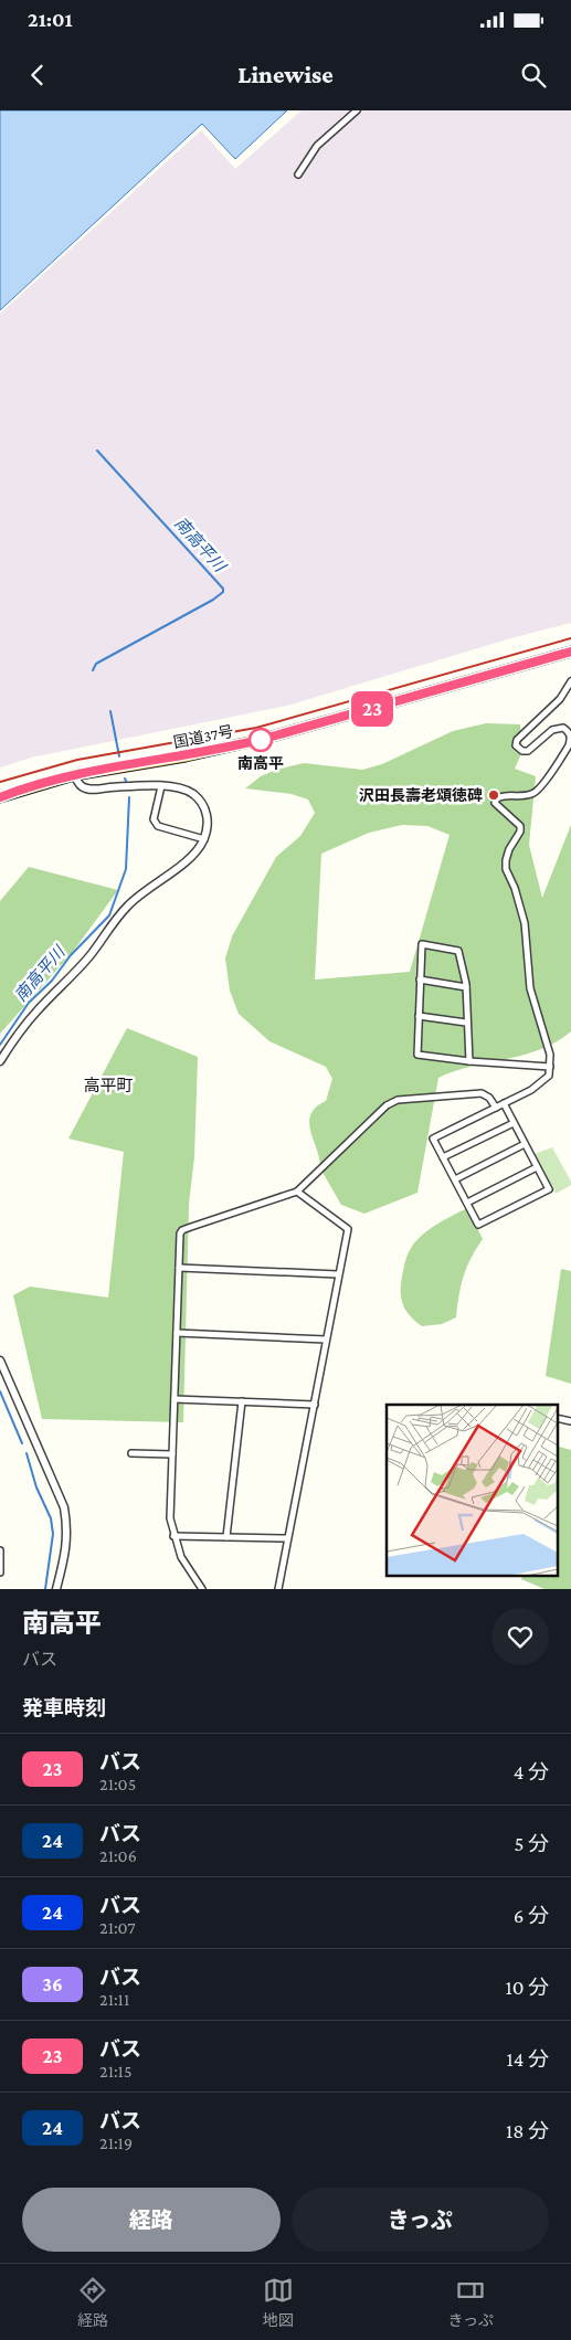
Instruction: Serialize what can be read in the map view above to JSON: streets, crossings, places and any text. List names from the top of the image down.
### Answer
{
  "streets": {
    "highway": ["国道37号"]
  },
  "districts": ["高平町"],
  "water": ["南高平川"],
  "places": ["南高平", "沢田長壽老頌徳碑"],
  "lines": ["bus line 23"],
  "page": {
    "status": "21:01",
    "header": "Linewise",
    "on_map": "23",
    "heading": [
      ["南高平", "バス"],
      "発車時刻"
    ],
    "list": [
      {
        "mark": "23",
        "name": "バス",
        "note": "21:05",
        "value": "4 分"
      },
      {
        "mark": "24",
        "name": "バス",
        "note": "21:06",
        "value": "5 分"
      },
      {
        "mark": "24",
        "name": "バス",
        "note": "21:07",
        "value": "6 分"
      },
      {
        "mark": "36",
        "name": "バス",
        "note": "21:11",
        "value": "10 分"
      },
      {
        "mark": "23",
        "name": "バス",
        "note": "21:15",
        "value": "14 分"
      },
      {
        "mark": "24",
        "name": "バス",
        "note": "21:19",
        "value": "18 分"
      }
    ],
    "buttons": ["経路", "きっぷ"],
    "tabs": ["経路", "地図", "きっぷ"]
  }
}
